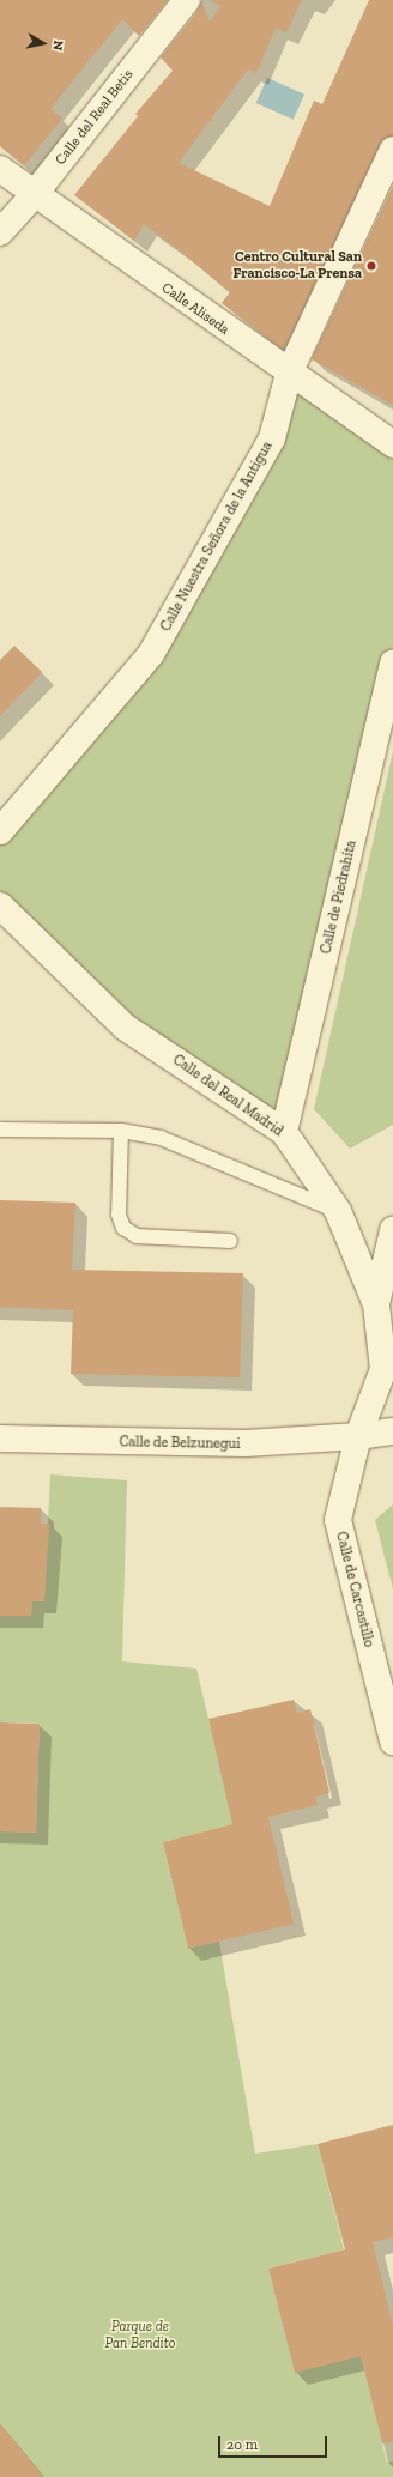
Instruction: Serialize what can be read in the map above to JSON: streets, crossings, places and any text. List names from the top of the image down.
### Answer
{
  "streets": {
    "street": [
      "Calle del Real Betis",
      "Calle Aliseda",
      "Calle Nuestra Señora de la Antigua",
      "Calle de Piedrahíta",
      "Calle del Real Madrid",
      "Calle de Belzunegui",
      "Calle de Carcastillo"
    ]
  },
  "crossings": [
    ["Calle del Real Betis", "Calle Aliseda"],
    ["Calle Aliseda", "Calle Nuestra Señora de la Antigua"],
    ["Calle de Piedrahíta", "Calle del Real Madrid"],
    ["Calle del Real Madrid", "Calle de Carcastillo"],
    ["Calle de Belzunegui", "Calle de Carcastillo"]
  ],
  "parks": ["Parque de Pan Bendito"],
  "places": ["Centro Cultural San Francisco-La Prensa"],
  "scale_bar": "20 m",
  "north": "right"
}
